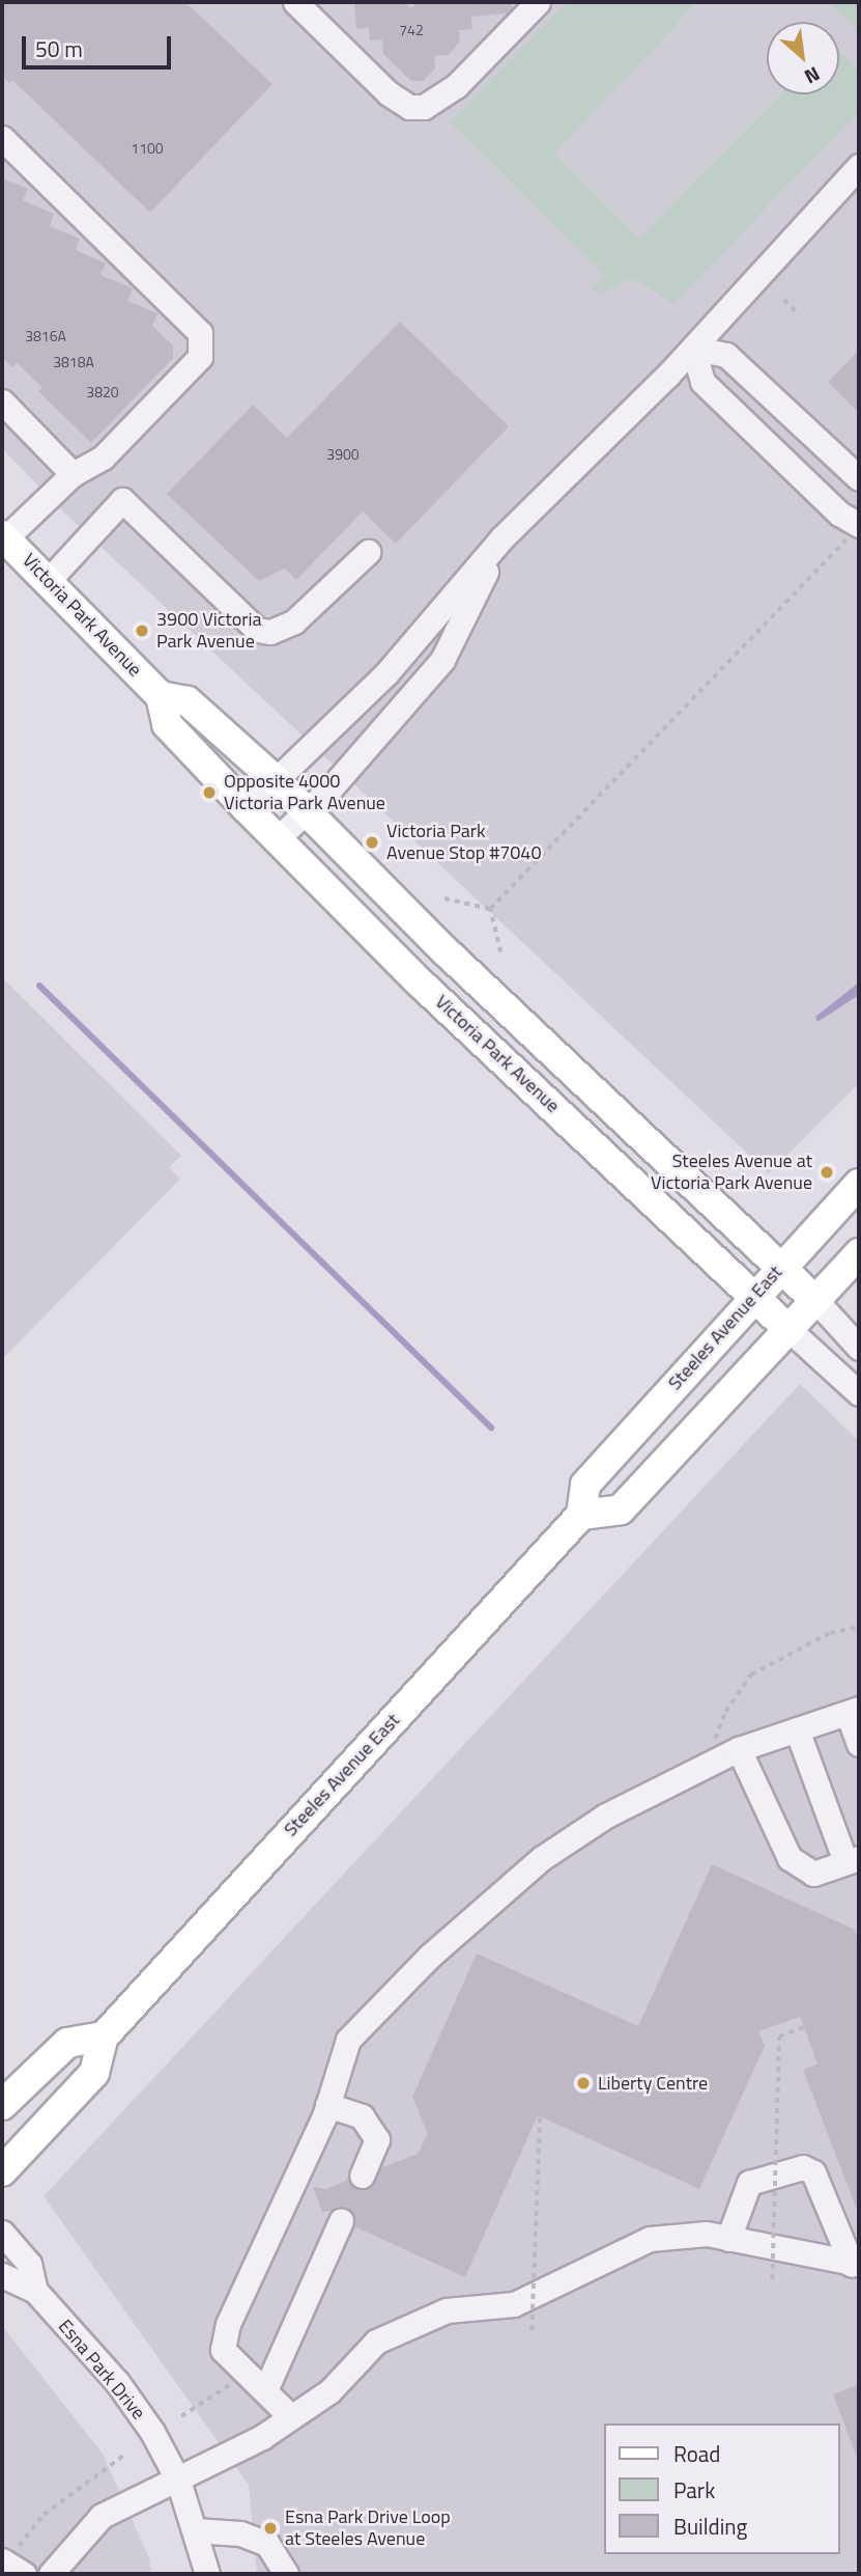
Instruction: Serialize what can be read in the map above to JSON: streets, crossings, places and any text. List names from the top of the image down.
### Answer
{
  "streets": {
    "main road": ["Victoria Park Avenue", "Steeles Avenue East"],
    "street": ["Esna Park Drive"]
  },
  "crossings": [
    ["Victoria Park Avenue", "Steeles Avenue East"]
  ],
  "places": [
    "3900 Victoria Park Avenue",
    "Opposite 4000 Victoria Park Avenue",
    "Victoria Park Avenue Stop #7040",
    "Steeles Avenue at Victoria Park Avenue",
    "Liberty Centre",
    "Esna Park Drive Loop at Steeles Avenue"
  ],
  "house_numbers": [
    "742",
    "1100",
    "3816A",
    "3818A",
    "3820",
    "3900"
  ],
  "legend": ["Road", "Park", "Building"],
  "scale_bar": "50 m",
  "north": "bottom right"
}
